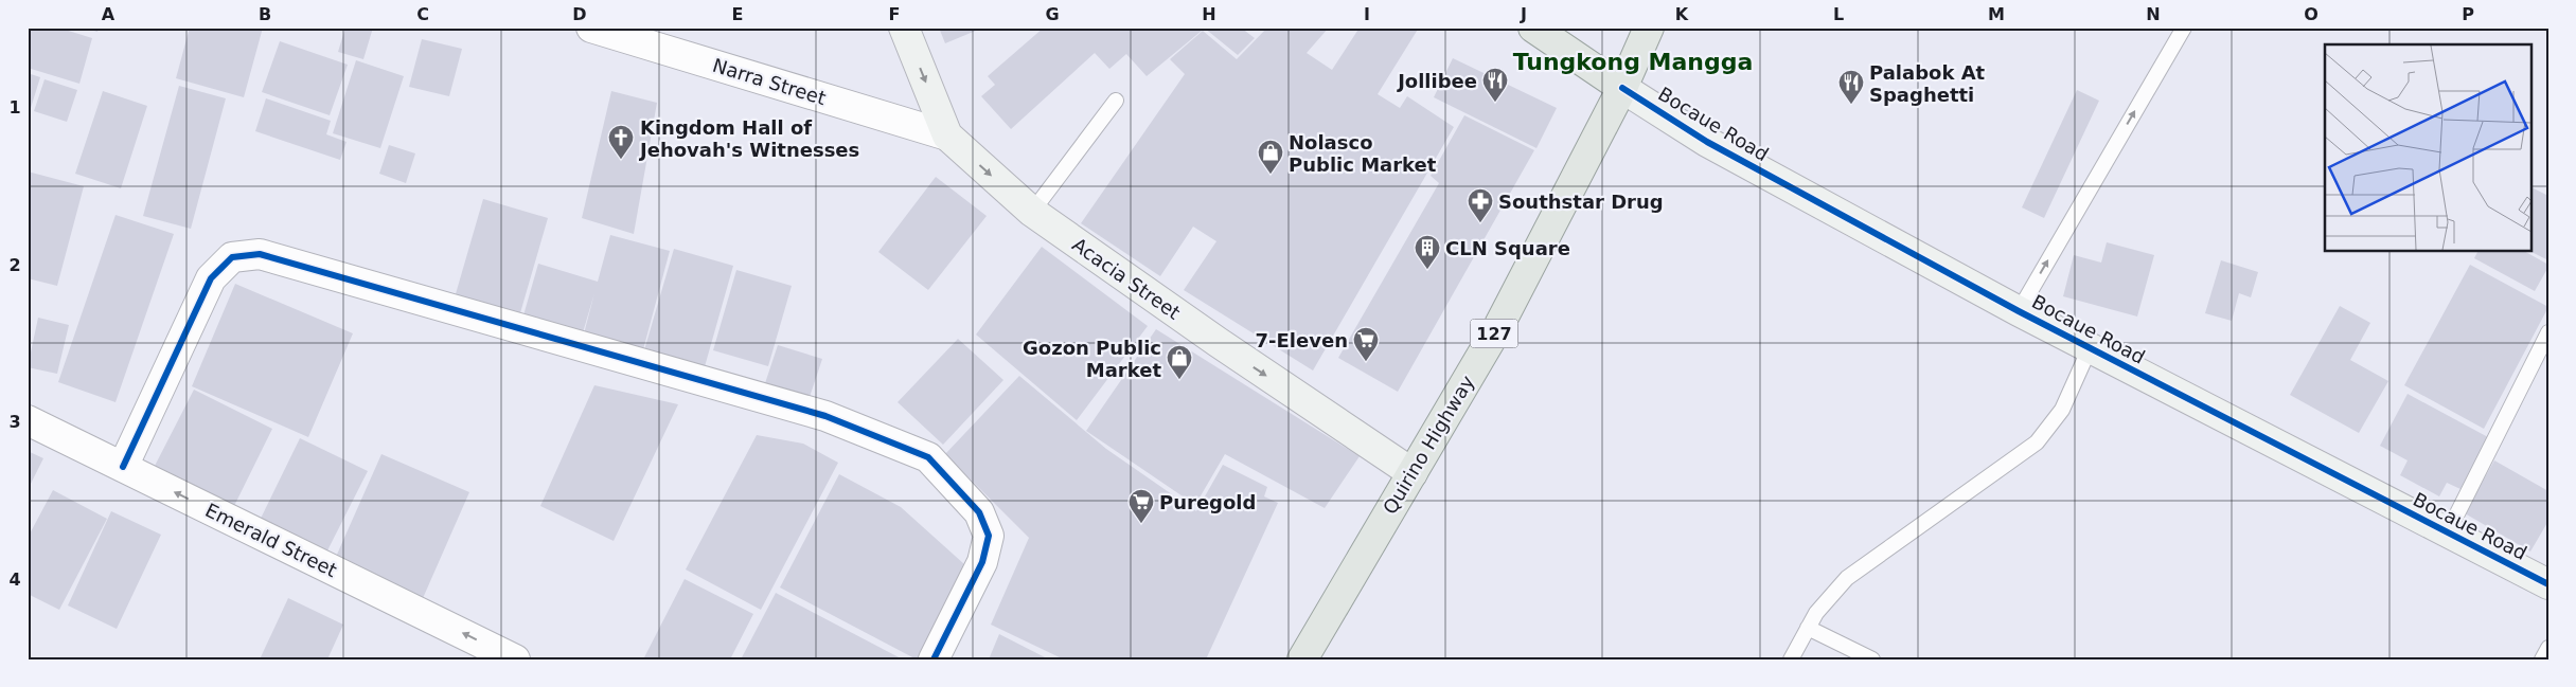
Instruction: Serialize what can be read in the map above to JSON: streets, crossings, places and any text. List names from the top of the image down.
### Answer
{
  "streets": {
    "main road": ["127", "Quirino Highway"],
    "street": [
      "Narra Street",
      "Bocaue Road",
      "Acacia Street",
      "Emerald Street"
    ]
  },
  "crossings": [
    ["Narra Street", "Acacia Street"],
    ["Bocaue Road", "Quirino Highway"],
    ["Acacia Street", "Quirino Highway"]
  ],
  "one_way": ["Acacia Street", "Emerald Street"],
  "districts": ["Tungkong Mangga"],
  "places": {
    "restaurant": ["Jollibee", "Palabok At Spaghetti"],
    "church": ["Kingdom Hall of Jehovah's Witnesses"],
    "shop": ["Nolasco Public Market", "Gozon Public Market"],
    "pharmacy": ["Southstar Drug"],
    "building": ["CLN Square"],
    "supermarket": ["7-Eleven", "Puregold"]
  },
  "grid": {
    "columns": [
      "A",
      "B",
      "C",
      "D",
      "E",
      "F",
      "G",
      "H",
      "I",
      "J",
      "K",
      "L",
      "M",
      "N",
      "O",
      "P"
    ],
    "rows": [
      "1",
      "2",
      "3",
      "4"
    ]
  }
}
